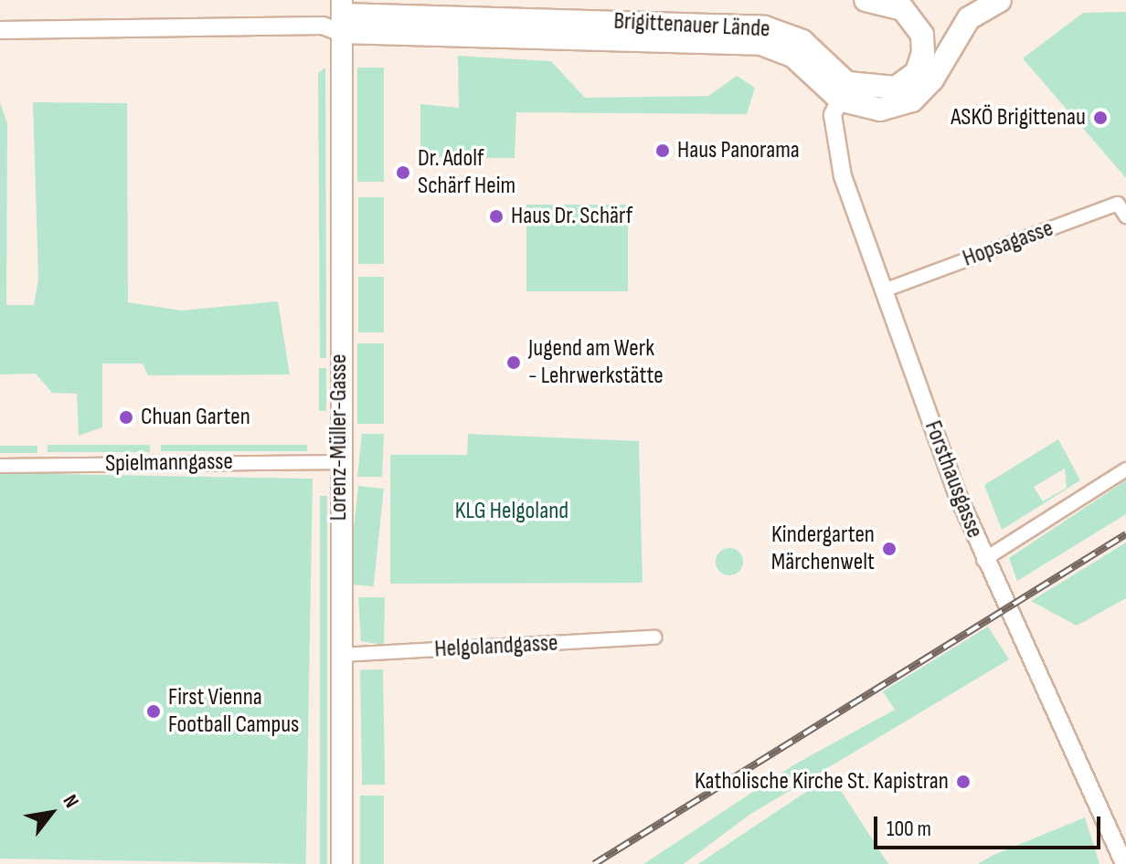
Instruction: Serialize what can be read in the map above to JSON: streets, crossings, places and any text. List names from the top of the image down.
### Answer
{
  "streets": {
    "main road": ["Brigittenauer Lände", "Lorenz-Müller-Gasse"],
    "street": [
      "Hopsagasse",
      "Spielmanngasse",
      "Forsthausgasse",
      "Helgolandgasse"
    ]
  },
  "crossings": [
    ["Brigittenauer Lände", "Lorenz-Müller-Gasse"],
    ["Brigittenauer Lände", "Forsthausgasse"],
    ["Hopsagasse", "Forsthausgasse"],
    ["Lorenz-Müller-Gasse", "Spielmanngasse"],
    ["Lorenz-Müller-Gasse", "Helgolandgasse"]
  ],
  "parks": ["KLG Helgoland"],
  "places": [
    "ASKÖ Brigittenau",
    "Haus Panorama",
    "Dr. Adolf Schärf Heim",
    "Haus Dr. Schärf",
    "Jugend am Werk - Lehrwerkstätte",
    "Chuan Garten",
    "Kindergarten Märchenwelt",
    "First Vienna Football Campus",
    "Katholische Kirche St. Kapistran"
  ],
  "scale_bar": "100 m",
  "north": "top right"
}
